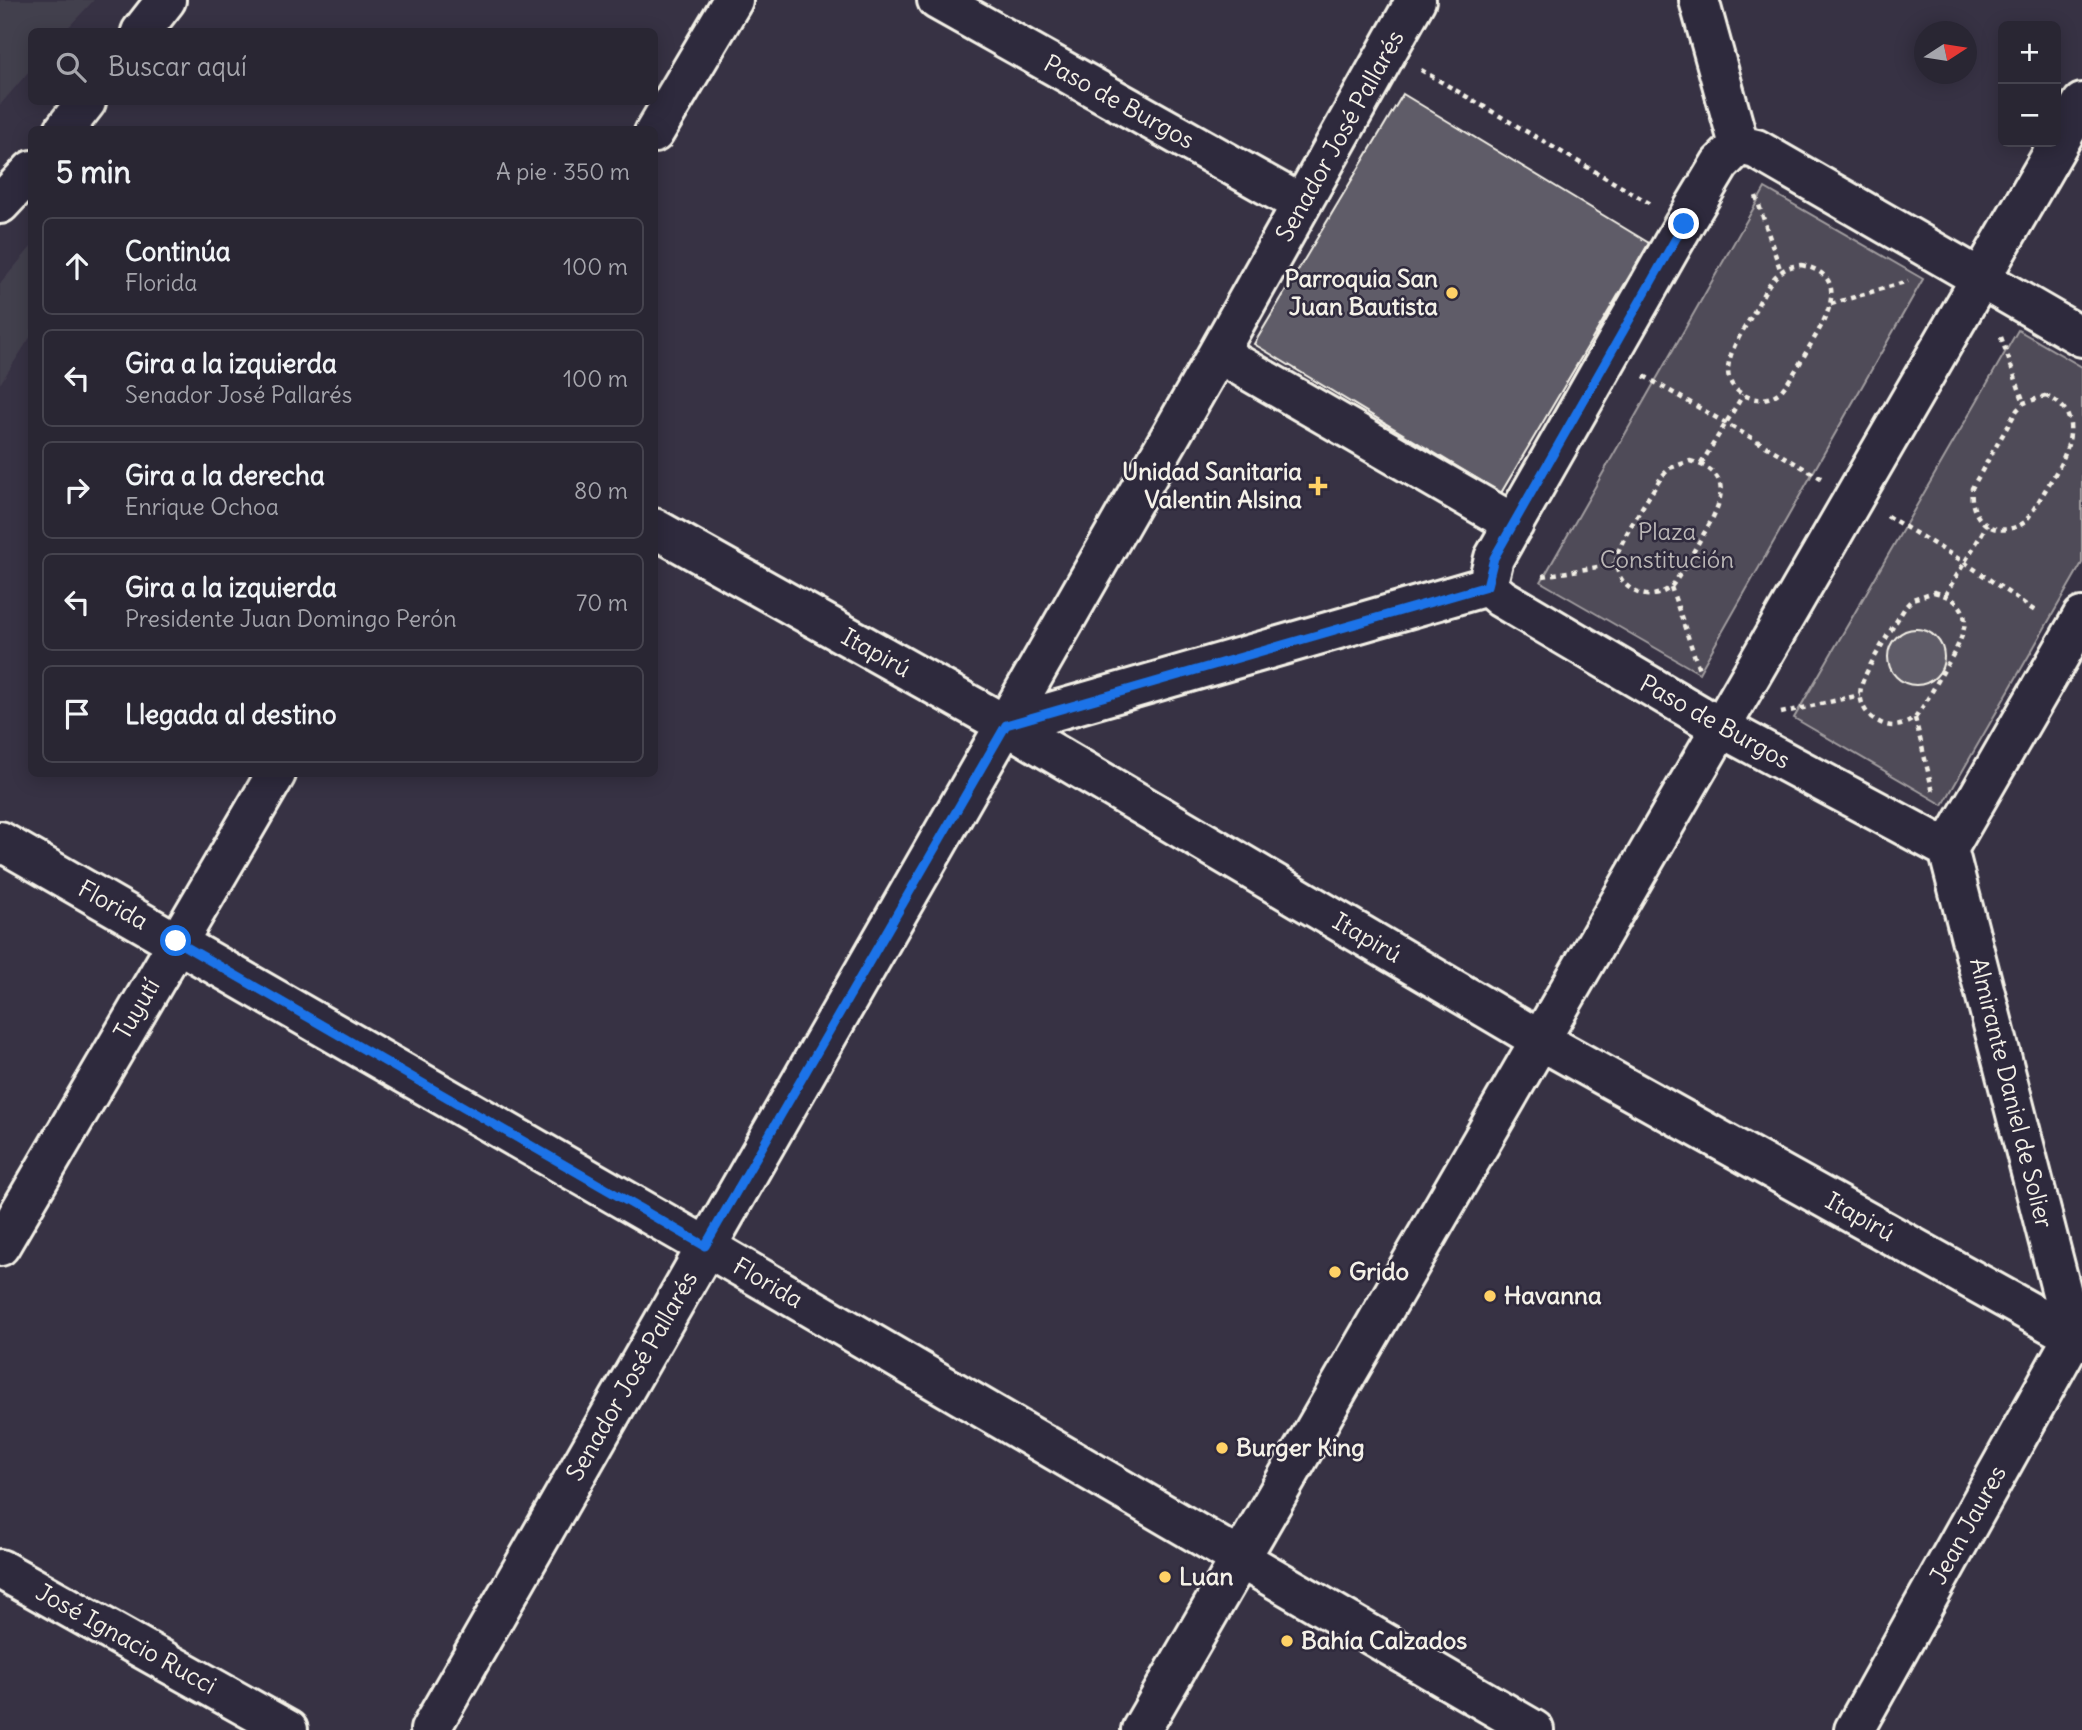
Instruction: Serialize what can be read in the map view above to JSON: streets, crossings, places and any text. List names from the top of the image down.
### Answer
{
  "streets": {
    "street": [
      "Paso de Burgos",
      "Senador José Pallarés",
      "Itapirú",
      "Florida",
      "Tuyutí",
      "Almirante Daniel de Solier",
      "Jean Jaures",
      "José Ignacio Rucci"
    ]
  },
  "crossings": [
    ["Paso de Burgos", "Senador José Pallarés"],
    ["Paso de Burgos", "Almirante Daniel de Solier"],
    ["Senador José Pallarés", "Itapirú"],
    ["Senador José Pallarés", "Florida"],
    ["Itapirú", "Almirante Daniel de Solier"],
    ["Itapirú", "Jean Jaures"],
    ["Florida", "Tuyutí"],
    ["Almirante Daniel de Solier", "Jean Jaures"]
  ],
  "parks": ["Plaza Constitución"],
  "places": {
    "other": [
      "Parroquia San Juan Bautista",
      "Grido",
      "Havanna",
      "Burger King",
      "Luan",
      "Bahía Calzados"
    ],
    "health": ["Unidad Sanitaria Valentin Alsina"]
  },
  "north": "right",
  "page": {
    "map_buttons": ["+", "−"],
    "search": "Buscar aquí",
    "heading": ["5 min", "A pie · 350 m"],
    "list": [
      ["Continúa", "Florida", "100 m"],
      ["Gira a la izquierda", "Senador José Pallarés", "100 m"],
      ["Gira a la derecha", "Enrique Ochoa", "80 m"],
      ["Gira a la izquierda", "Presidente Juan Domingo Perón", "70 m"],
      "Llegada al destino"
    ]
  }
}
